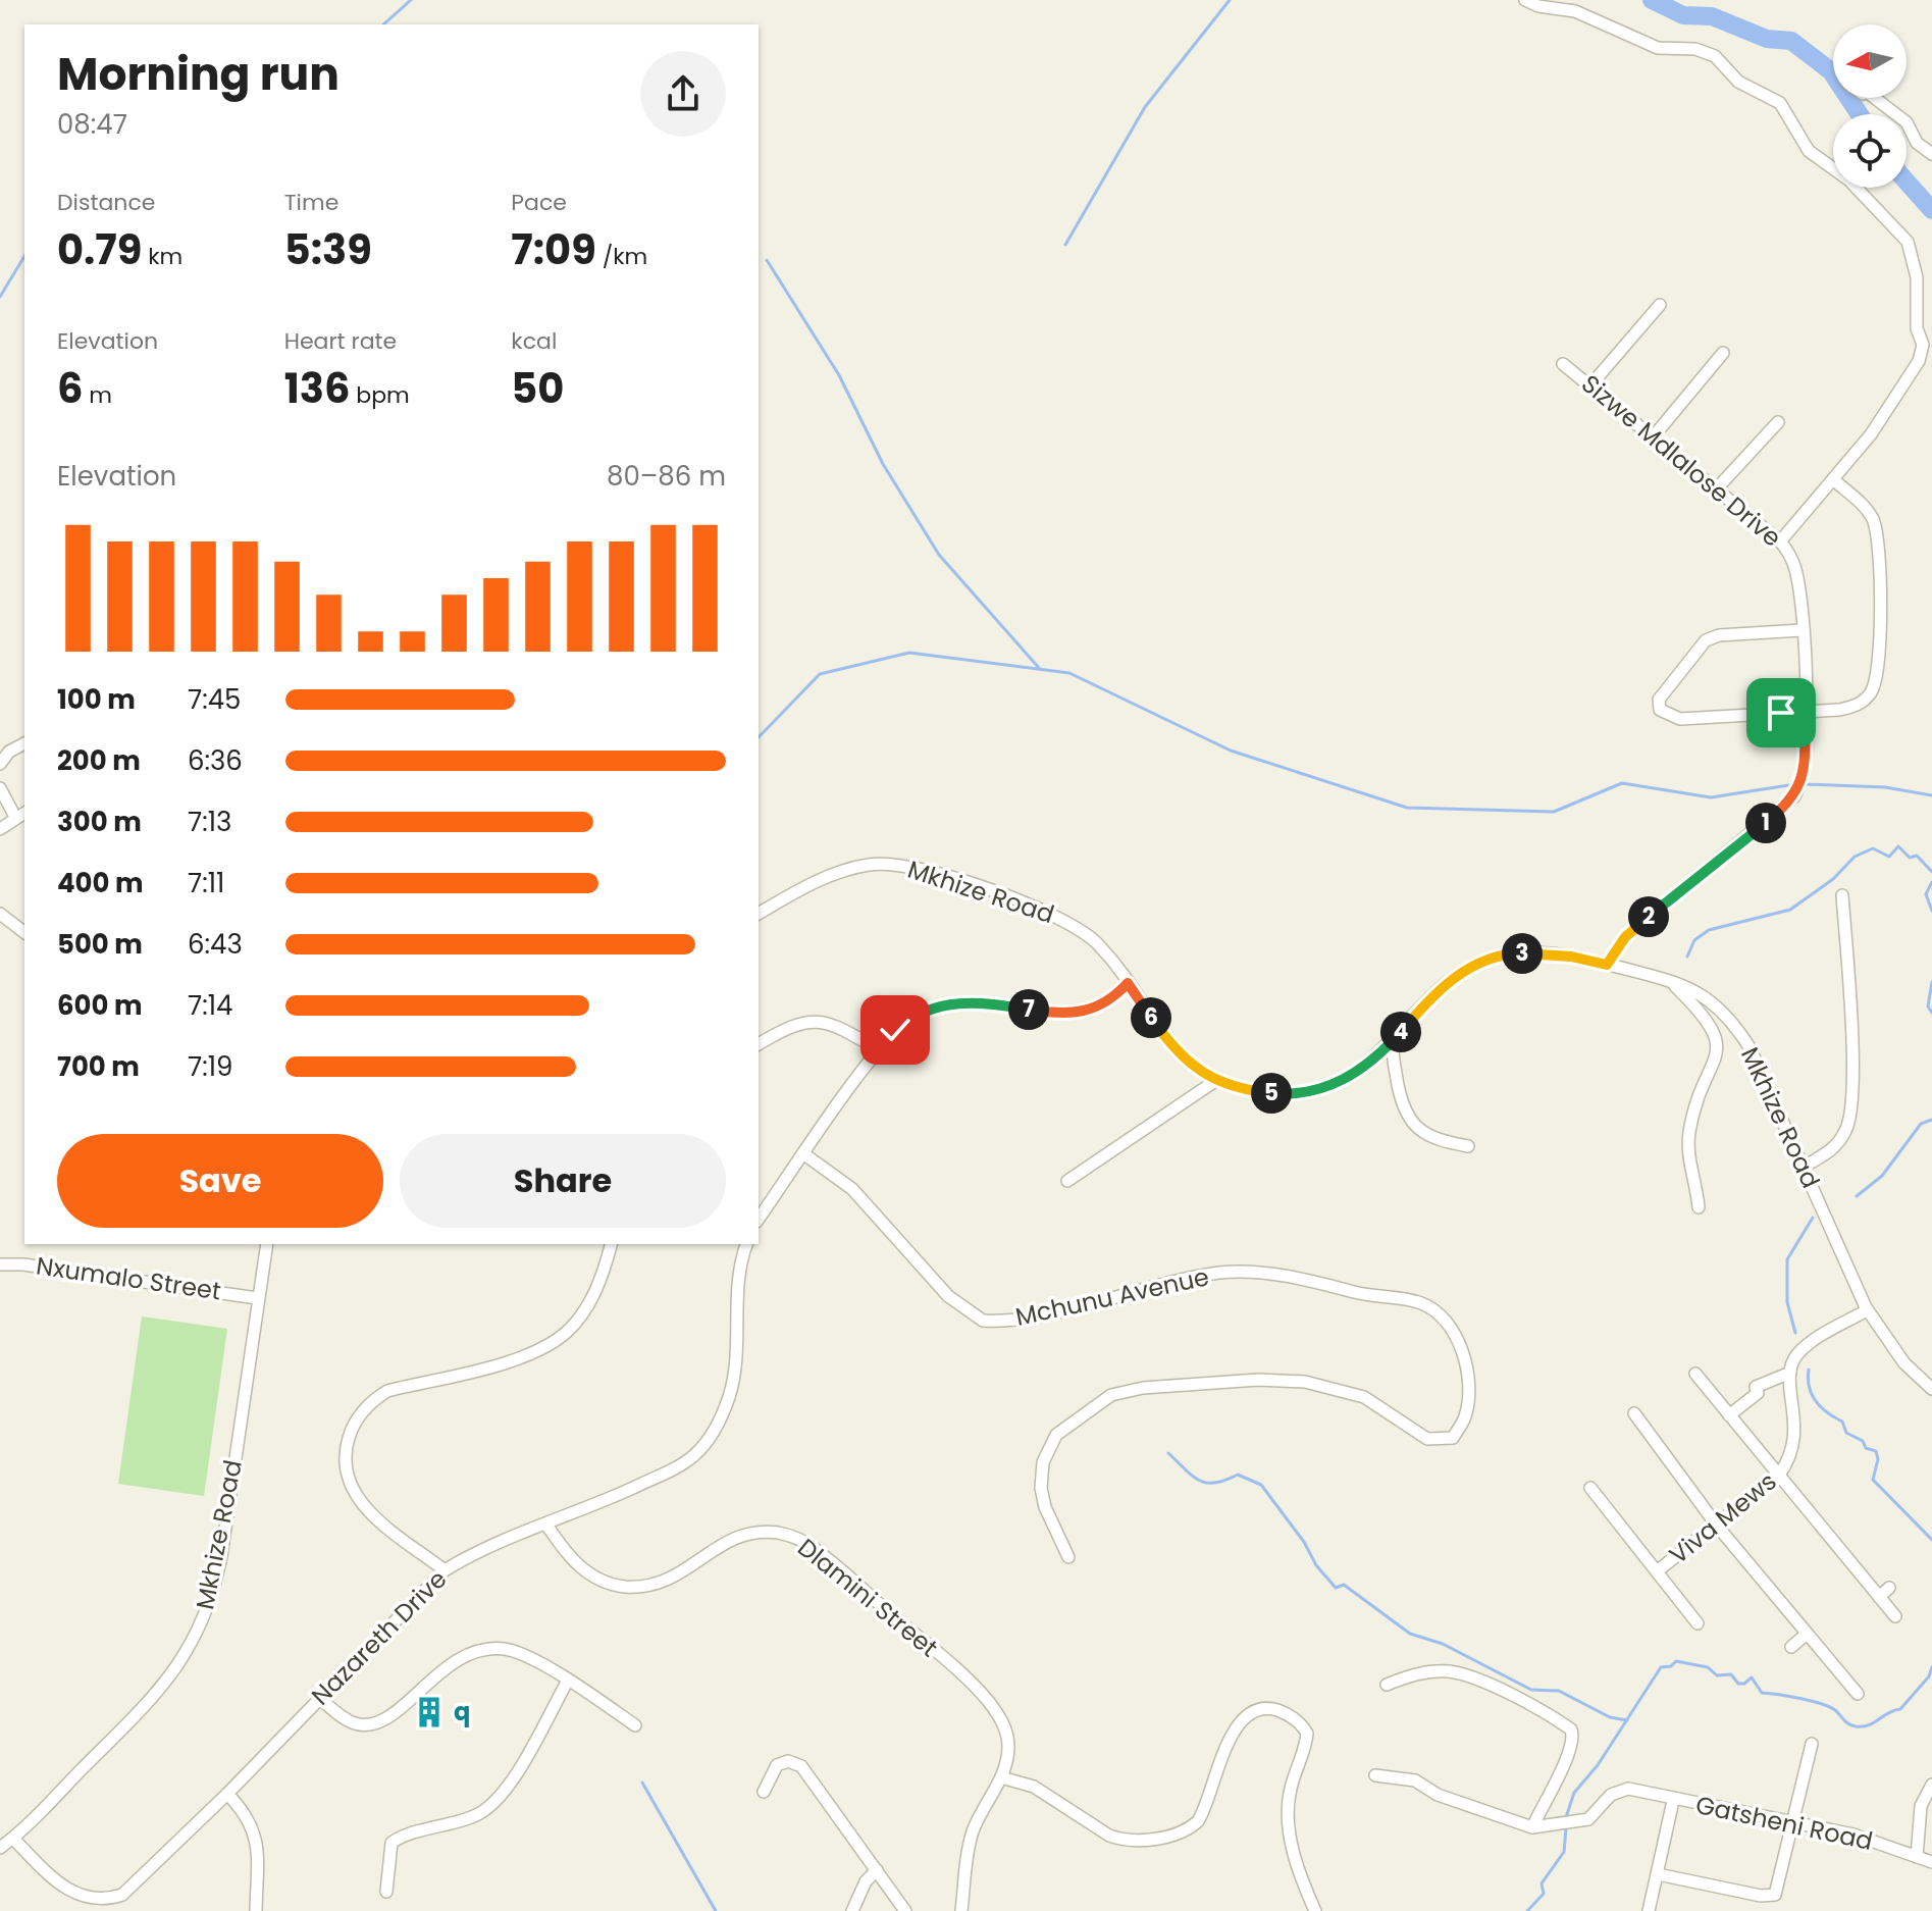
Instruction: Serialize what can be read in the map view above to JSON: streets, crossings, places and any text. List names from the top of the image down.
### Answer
{
  "streets": {
    "street": [
      "Sizwe Mdlalose Drive",
      "Mkhize Road",
      "Nxumalo Street",
      "Mchunu Avenue",
      "Viva Mews",
      "Dlamini Street",
      "Nazareth Drive",
      "Gatsheni Road"
    ]
  },
  "crossings": [
    ["Sizwe Mdlalose Drive", "Mkhize Road"],
    ["Mkhize Road", "Nxumalo Street"],
    ["Mkhize Road", "Nazareth Drive"],
    ["Dlamini Street", "Nazareth Drive"]
  ],
  "places": {
    "building": ["q"]
  },
  "north": "left",
  "page": {
    "heading": ["Morning run", "08:47"],
    "stats": [
      ["Distance", "0.79 km"],
      ["Time", "5:39"],
      ["Pace", "7:09 /km"],
      ["Elevation", "6 m"],
      ["Heart rate", "136 bpm"],
      ["kcal", "50"]
    ],
    "chart": ["Elevation", "80–86 m"],
    "list": [
      {
        "name": "100 m",
        "note": "7:45"
      },
      {
        "name": "200 m",
        "note": "6:36"
      },
      {
        "name": "300 m",
        "note": "7:13"
      },
      {
        "name": "400 m",
        "note": "7:11"
      },
      {
        "name": "500 m",
        "note": "6:43"
      },
      {
        "name": "600 m",
        "note": "7:14"
      },
      {
        "name": "700 m",
        "note": "7:19"
      }
    ],
    "pins": [
      "1",
      "2",
      "3",
      "7",
      "6",
      "4",
      "5"
    ],
    "buttons": ["Save", "Share"]
  }
}
